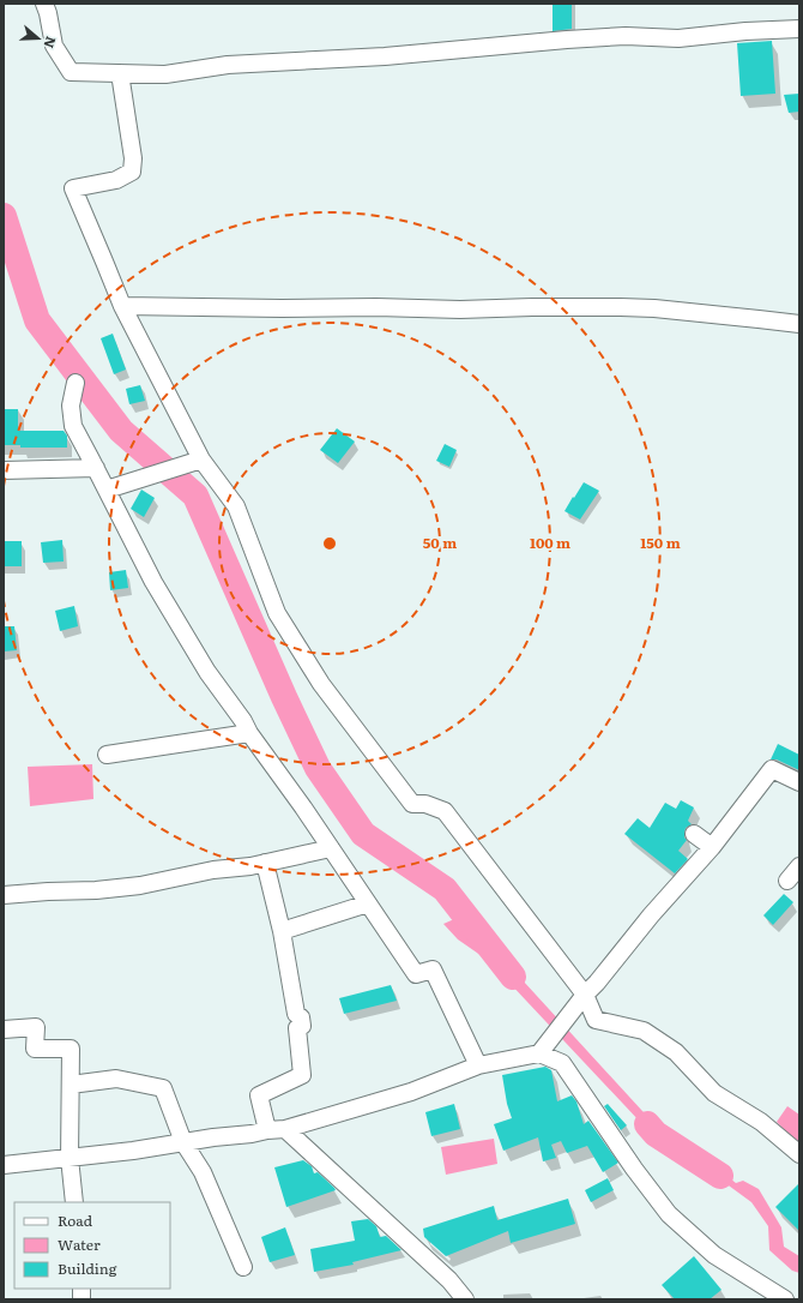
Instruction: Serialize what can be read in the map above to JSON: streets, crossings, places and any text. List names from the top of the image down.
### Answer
{
  "legend": ["Road", "Water", "Building"],
  "north": "right",
  "rings": ["50 m", "100 m", "150 m"]
}
